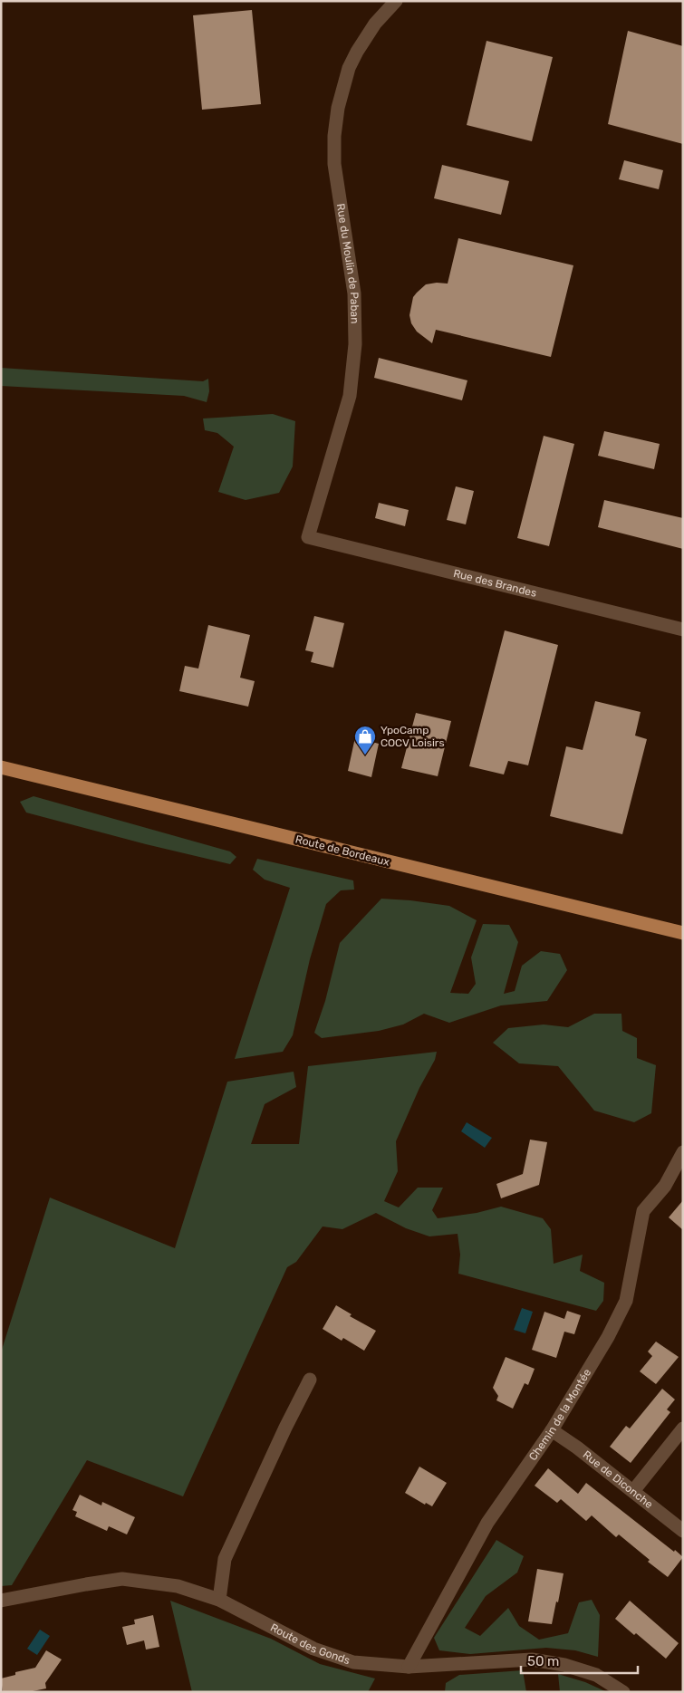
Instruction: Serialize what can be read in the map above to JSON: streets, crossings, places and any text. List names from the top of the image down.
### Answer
{
  "streets": {
    "main road": ["Route de Bordeaux"],
    "street": [
      "Rue du Moulin de Paban",
      "Rue des Brandes",
      "Chemin de la Montée",
      "Rue de Diconche",
      "Route des Gonds"
    ]
  },
  "crossings": [
    ["Rue du Moulin de Paban", "Rue des Brandes"],
    ["Chemin de la Montée", "Rue de Diconche"],
    ["Chemin de la Montée", "Route des Gonds"]
  ],
  "places": {
    "shop": ["YpoCamp COCV Loisirs"]
  },
  "scale_bar": "50 m"
}
